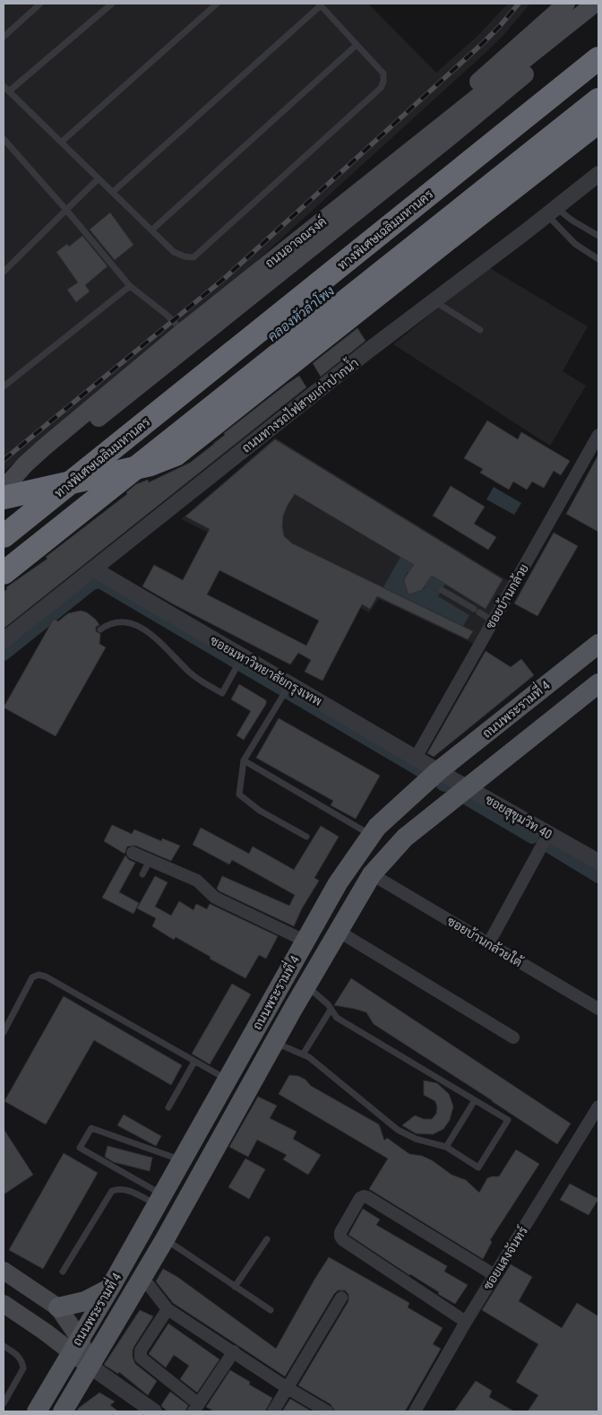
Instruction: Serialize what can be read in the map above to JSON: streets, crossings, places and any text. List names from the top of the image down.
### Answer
{
  "streets": {
    "highway": ["ทางพิเศษเฉลิมมหานคร"],
    "main road": ["ถนนอาจณรงค์", "ถนนพระรามที่ 4"],
    "street": [
      "ถนนทางรถไฟสายเก่าปากน้ำ",
      "ซอยบ้านกล้วย",
      "ซอยมหาวิทยาลัยกรุงเทพ",
      "ซอยสุขุมวิท 40",
      "ซอยบ้านกล้วยใต้",
      "ซอยแสงจันทร์"
    ]
  },
  "crossings": [
    ["ถนนทางรถไฟสายเก่าปากน้ำ", "ซอยมหาวิทยาลัยกรุงเทพ"],
    ["ซอยบ้านกล้วย", "ซอยมหาวิทยาลัยกรุงเทพ"],
    ["ซอยมหาวิทยาลัยกรุงเทพ", "ถนนพระรามที่ 4"],
    ["ซอยมหาวิทยาลัยกรุงเทพ", "ซอยสุขุมวิท 40"],
    ["ถนนพระรามที่ 4", "ซอยสุขุมวิท 40"],
    ["ถนนพระรามที่ 4", "ซอยบ้านกล้วยใต้"]
  ],
  "water": ["คลองหัวลำโพง"]
}
